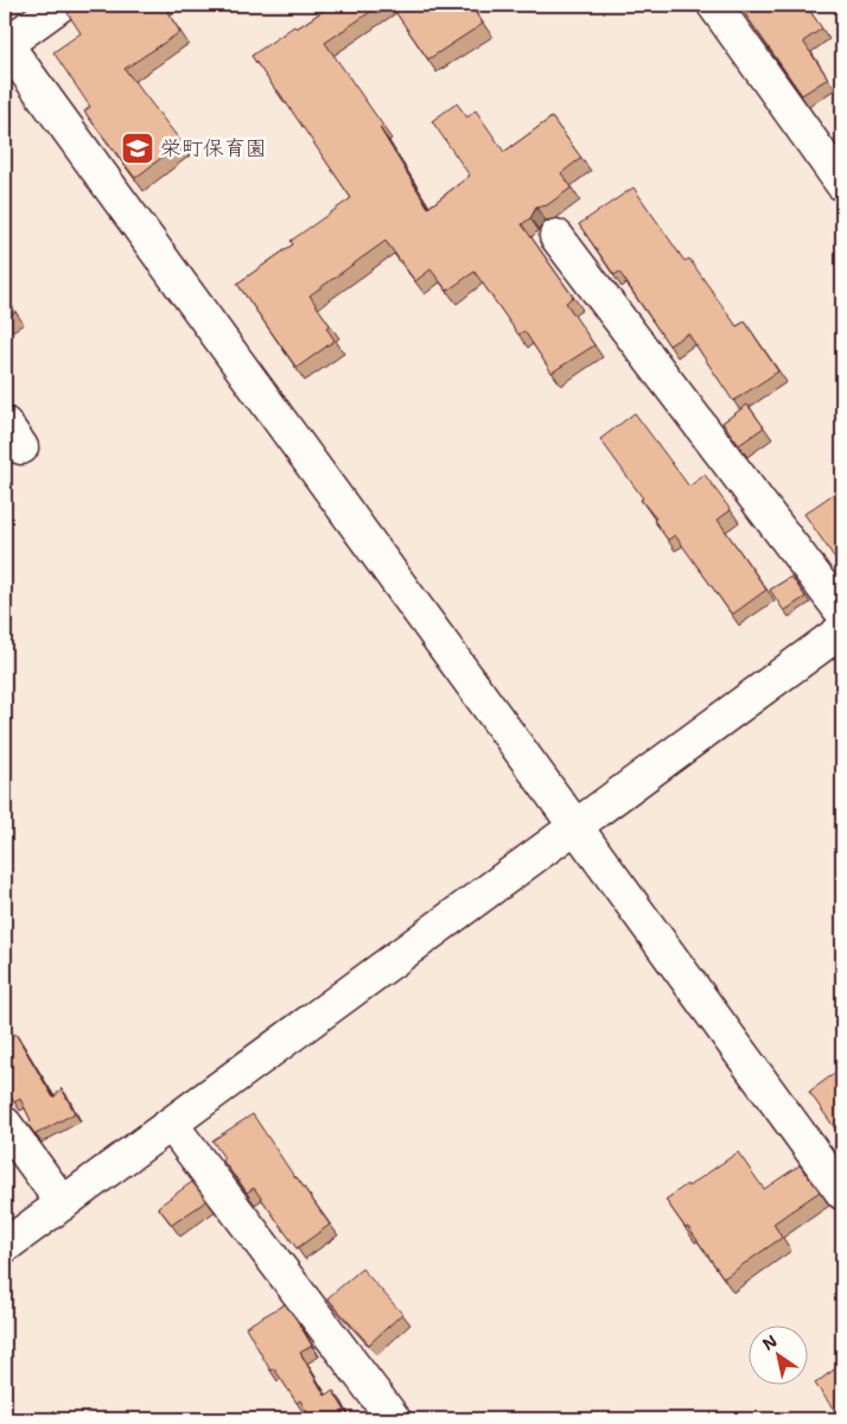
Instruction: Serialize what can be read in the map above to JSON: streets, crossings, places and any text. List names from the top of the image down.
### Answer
{
  "places": {
    "school or university": ["栄町保育園"]
  },
  "north": "top left"
}
